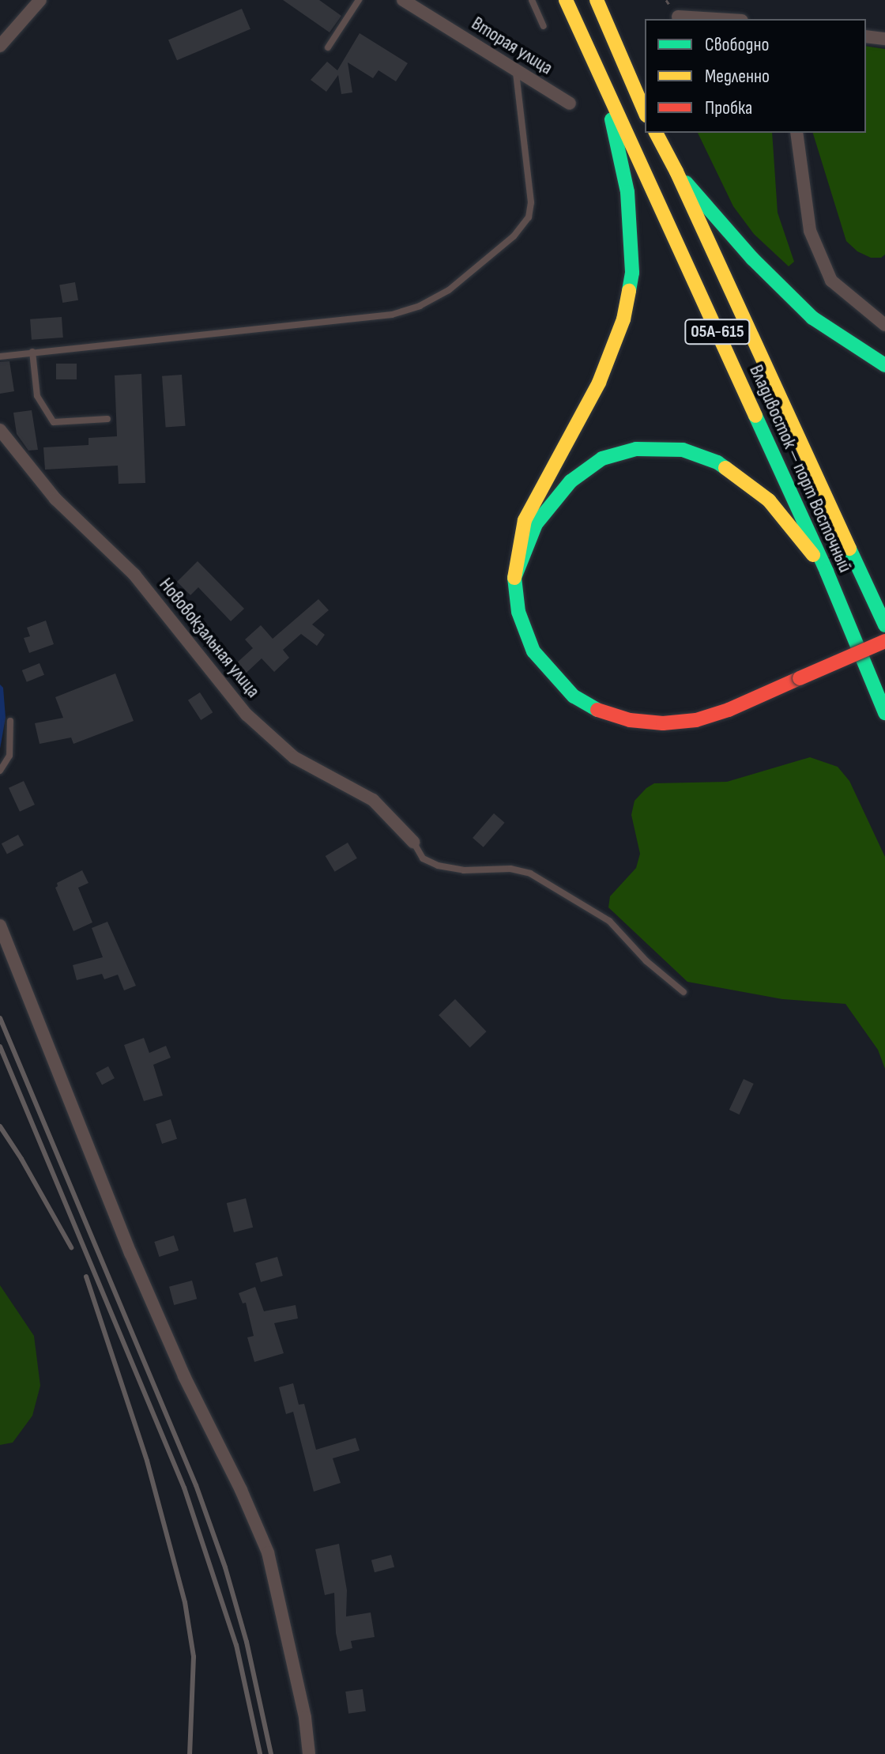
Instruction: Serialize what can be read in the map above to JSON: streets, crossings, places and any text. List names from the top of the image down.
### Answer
{
  "streets": {
    "main road": ["05А-615", "Владивосток — порт Восточный"],
    "street": ["Вторая улица", "Нововокзальная улица"]
  },
  "legend": ["Свободно", "Медленно", "Пробка"]
}
